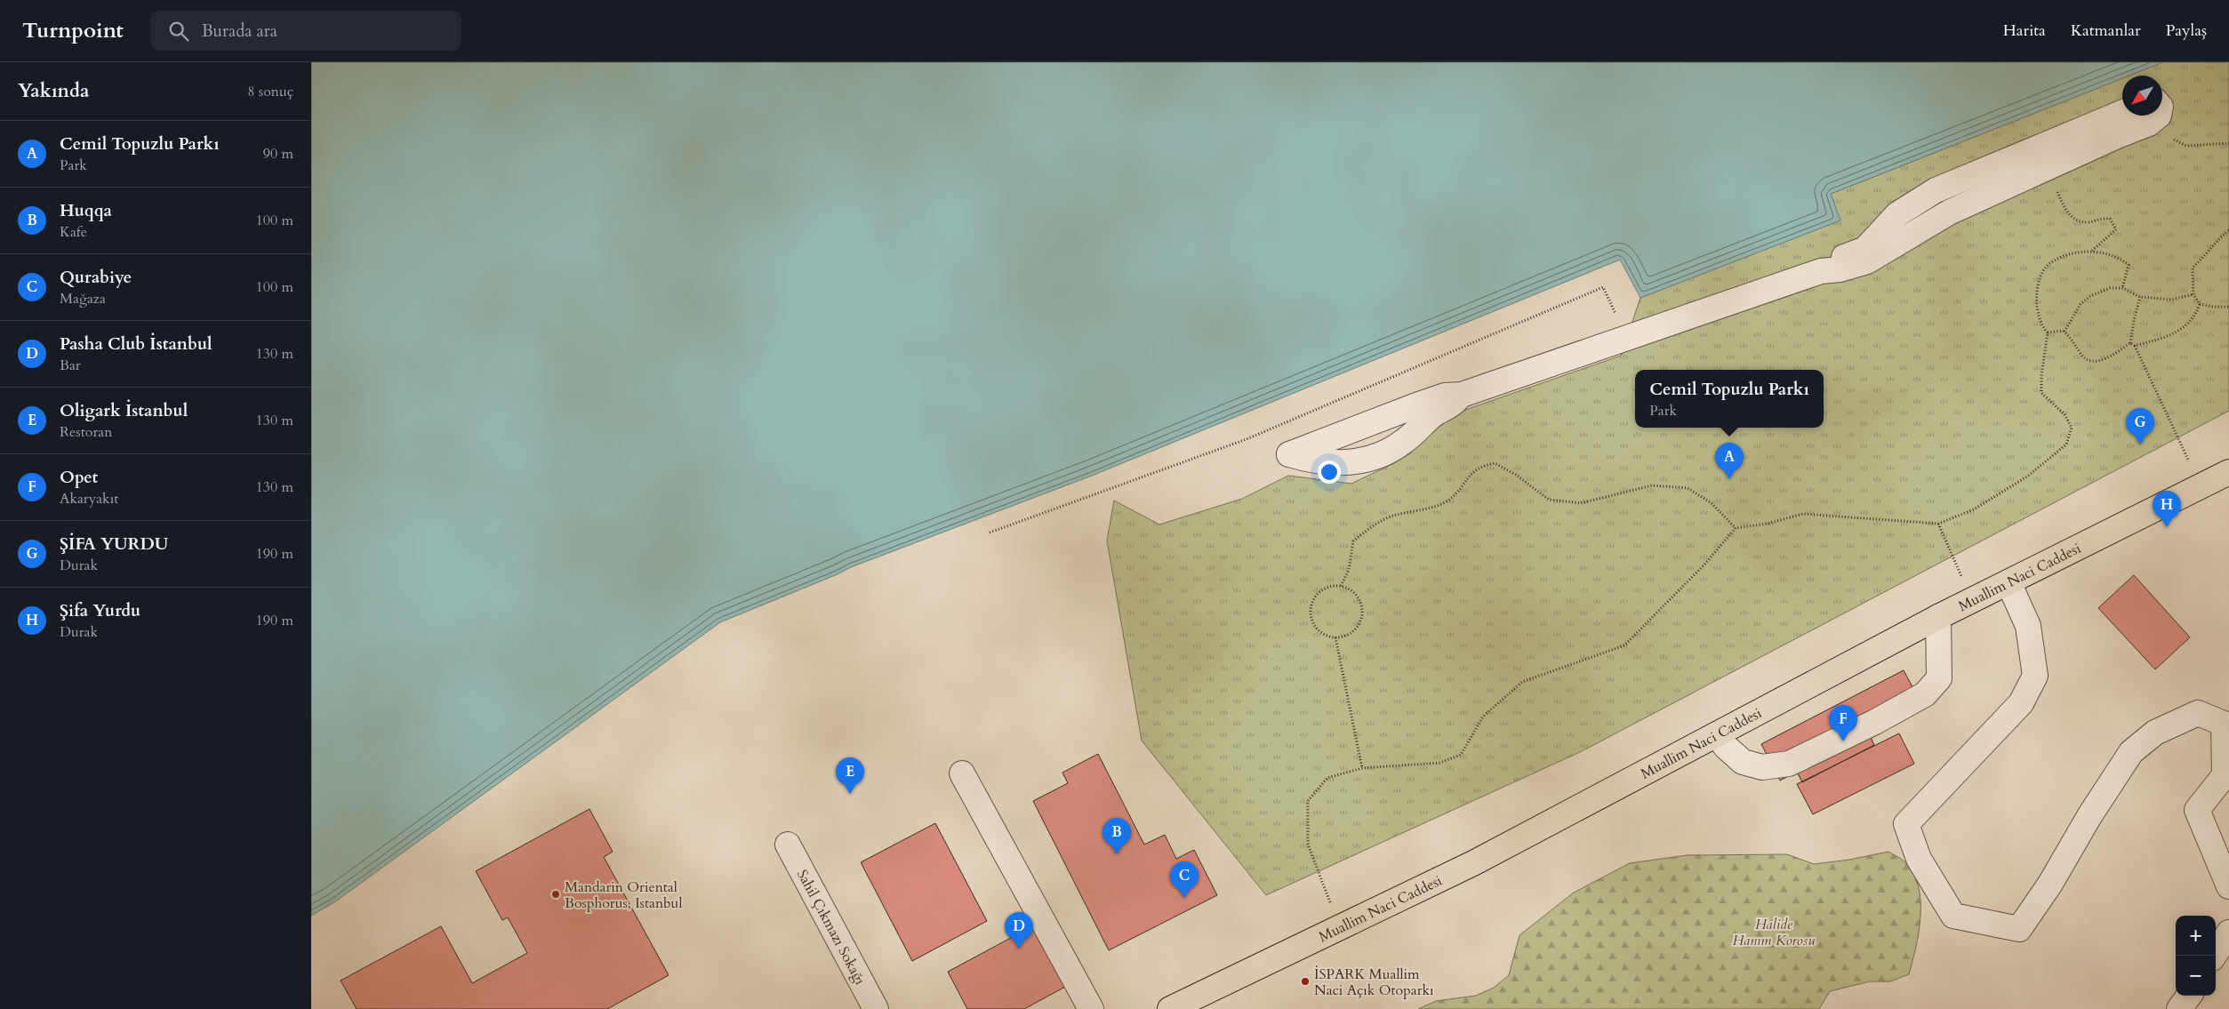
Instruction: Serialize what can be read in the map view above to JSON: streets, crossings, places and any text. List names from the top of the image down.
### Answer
{
  "streets": {
    "main road": ["Muallim Naci Caddesi"],
    "lane": ["Sahil Çıkmazı Sokağı"]
  },
  "parks": ["Halide Hanım Korosu"],
  "places": ["Mandarin Oriental Bosphorus, Istanbul", "İSPARK Muallim Naci Açık Otoparkı"],
  "north": "bottom left",
  "page": {
    "header": "Turnpoint",
    "search": "Burada ara",
    "nav": ["Harita", "Katmanlar", "Paylaş"],
    "heading": ["Yakında", "8 sonuç"],
    "list": [
      {
        "mark": "A",
        "name": "Cemil Topuzlu Parkı",
        "note": "Park",
        "value": "90 m"
      },
      {
        "mark": "B",
        "name": "Huqqa",
        "note": "Kafe",
        "value": "100 m"
      },
      {
        "mark": "C",
        "name": "Qurabiye",
        "note": "Mağaza",
        "value": "100 m"
      },
      {
        "mark": "D",
        "name": "Pasha Club İstanbul",
        "note": "Bar",
        "value": "130 m"
      },
      {
        "mark": "E",
        "name": "Oligark İstanbul",
        "note": "Restoran",
        "value": "130 m"
      },
      {
        "mark": "F",
        "name": "Opet",
        "note": "Akaryakıt",
        "value": "130 m"
      },
      {
        "mark": "G",
        "name": "ŞİFA YURDU",
        "note": "Durak",
        "value": "190 m"
      },
      {
        "mark": "H",
        "name": "Şifa Yurdu",
        "note": "Durak",
        "value": "190 m"
      }
    ],
    "popup": ["Cemil Topuzlu Parkı", "Park"],
    "pins": [
      "G",
      "A",
      "H",
      "F",
      "E",
      "B",
      "C",
      "D"
    ],
    "map_buttons": ["+", "−"]
  }
}
